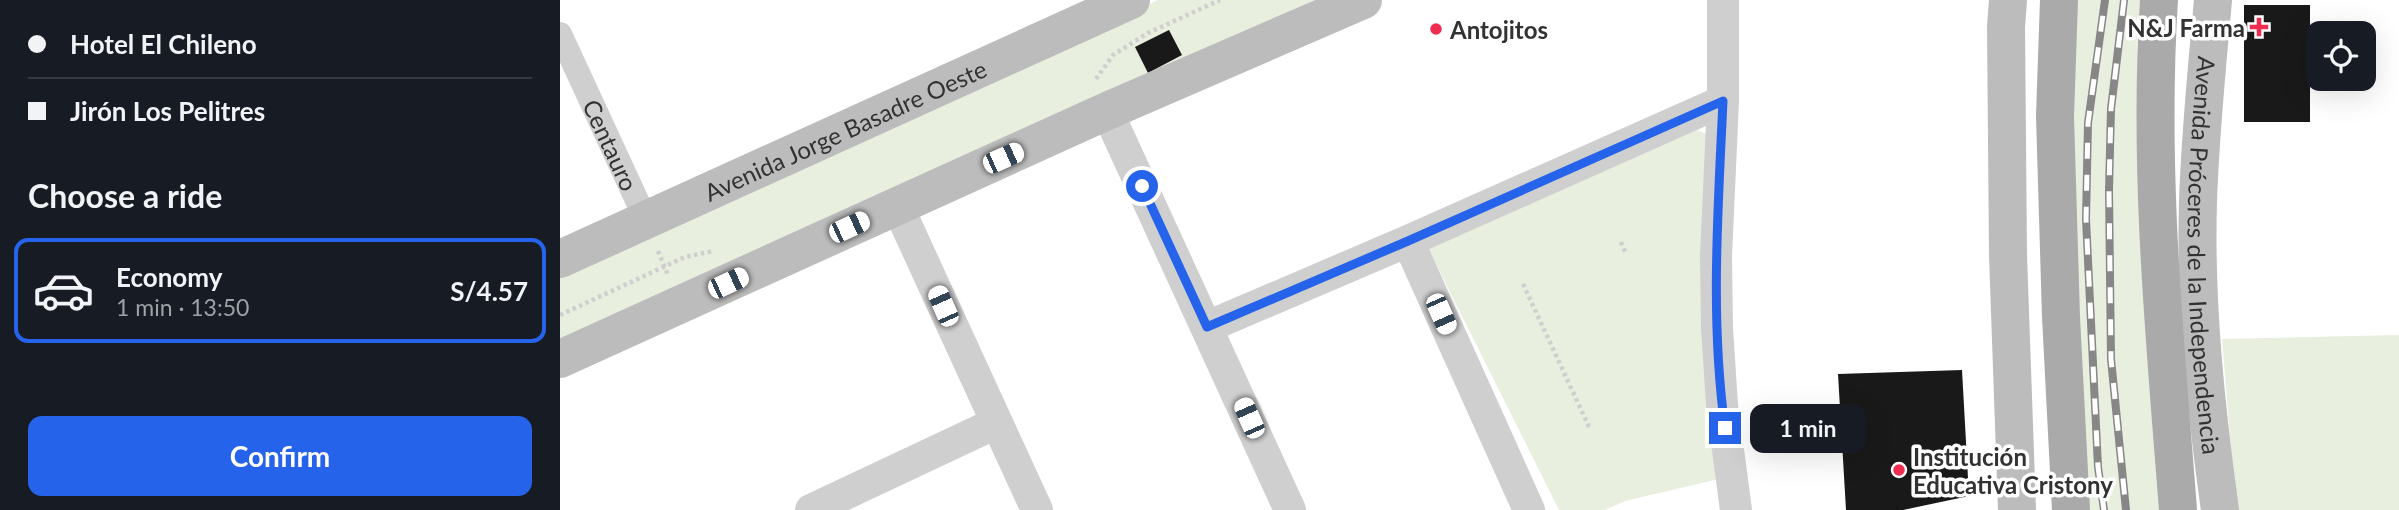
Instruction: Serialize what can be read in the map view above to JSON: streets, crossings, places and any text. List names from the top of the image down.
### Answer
{
  "streets": {
    "main road": ["Avenida Jorge Basadre Oeste", "Avenida Próceres de la Independencia"],
    "street": ["Centauro"]
  },
  "crossings": [
    ["Avenida Jorge Basadre Oeste", "Centauro"]
  ],
  "places": {
    "health": ["N&J Farma"],
    "other": ["Antojitos", "Institución Educativa Cristony"]
  },
  "page": {
    "banner": ["Hotel El Chileno", "Jirón Los Pelitres"],
    "heading": "Choose a ride",
    "list": [
      {
        "name": "Economy",
        "note": "1 min · 13:50",
        "value": "S/4.57"
      }
    ],
    "buttons": "Confirm",
    "bubble": "1 min"
  }
}
